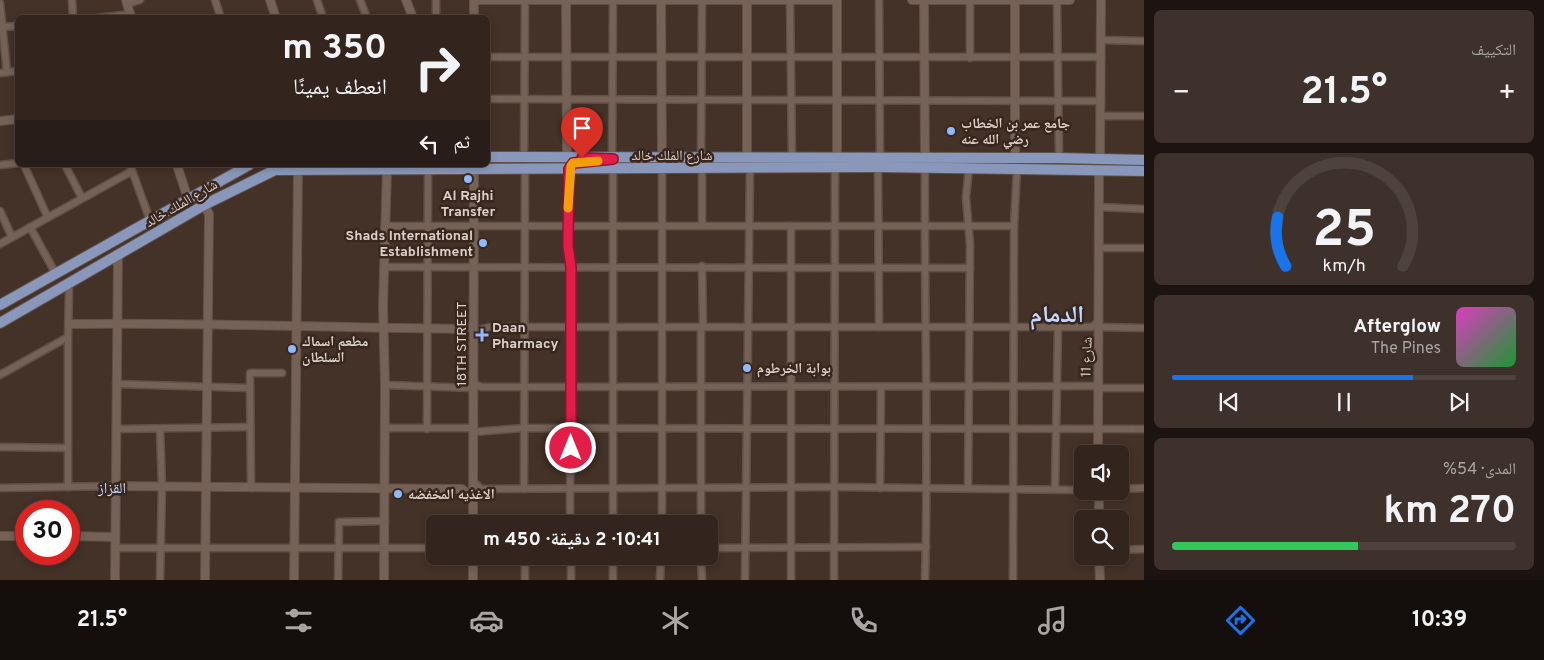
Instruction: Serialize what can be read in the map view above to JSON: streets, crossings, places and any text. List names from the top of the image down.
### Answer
{
  "streets": {
    "main road": ["شارع الملك خالد"],
    "street": ["18TH STREET", "شارع 11"]
  },
  "crossings": [
    ["شارع الملك خالد", "18TH STREET"],
    ["شارع الملك خالد", "شارع 11"]
  ],
  "districts": ["الدمام", "القزاز"],
  "places": {
    "other": [
      "جامع عمر بن الخطاب رضي الله عنه",
      "Al Rajhi Transfer",
      "Shads International Establishment",
      "مطعم اسماك السلطان",
      "بوابة الخرطوم",
      "الاغذيه المخفضه"
    ],
    "health": ["Daan Pharmacy"]
  },
  "page": {
    "tile": [
      "التكييف",
      ["المدى · 54%", "270 km"]
    ],
    "turn": ["350 m", "انعطف يمينًا"],
    "heat": ["−", "21.5°", "+"],
    "then": "ثم",
    "song": ["Afterglow", "The Pines"],
    "limit": "30",
    "trip": "10:41 · 2 دقيقة · 450 m",
    "tabs": ["10:39", "21.5°"],
    "gauge": ["25", "km/h"]
  }
}
